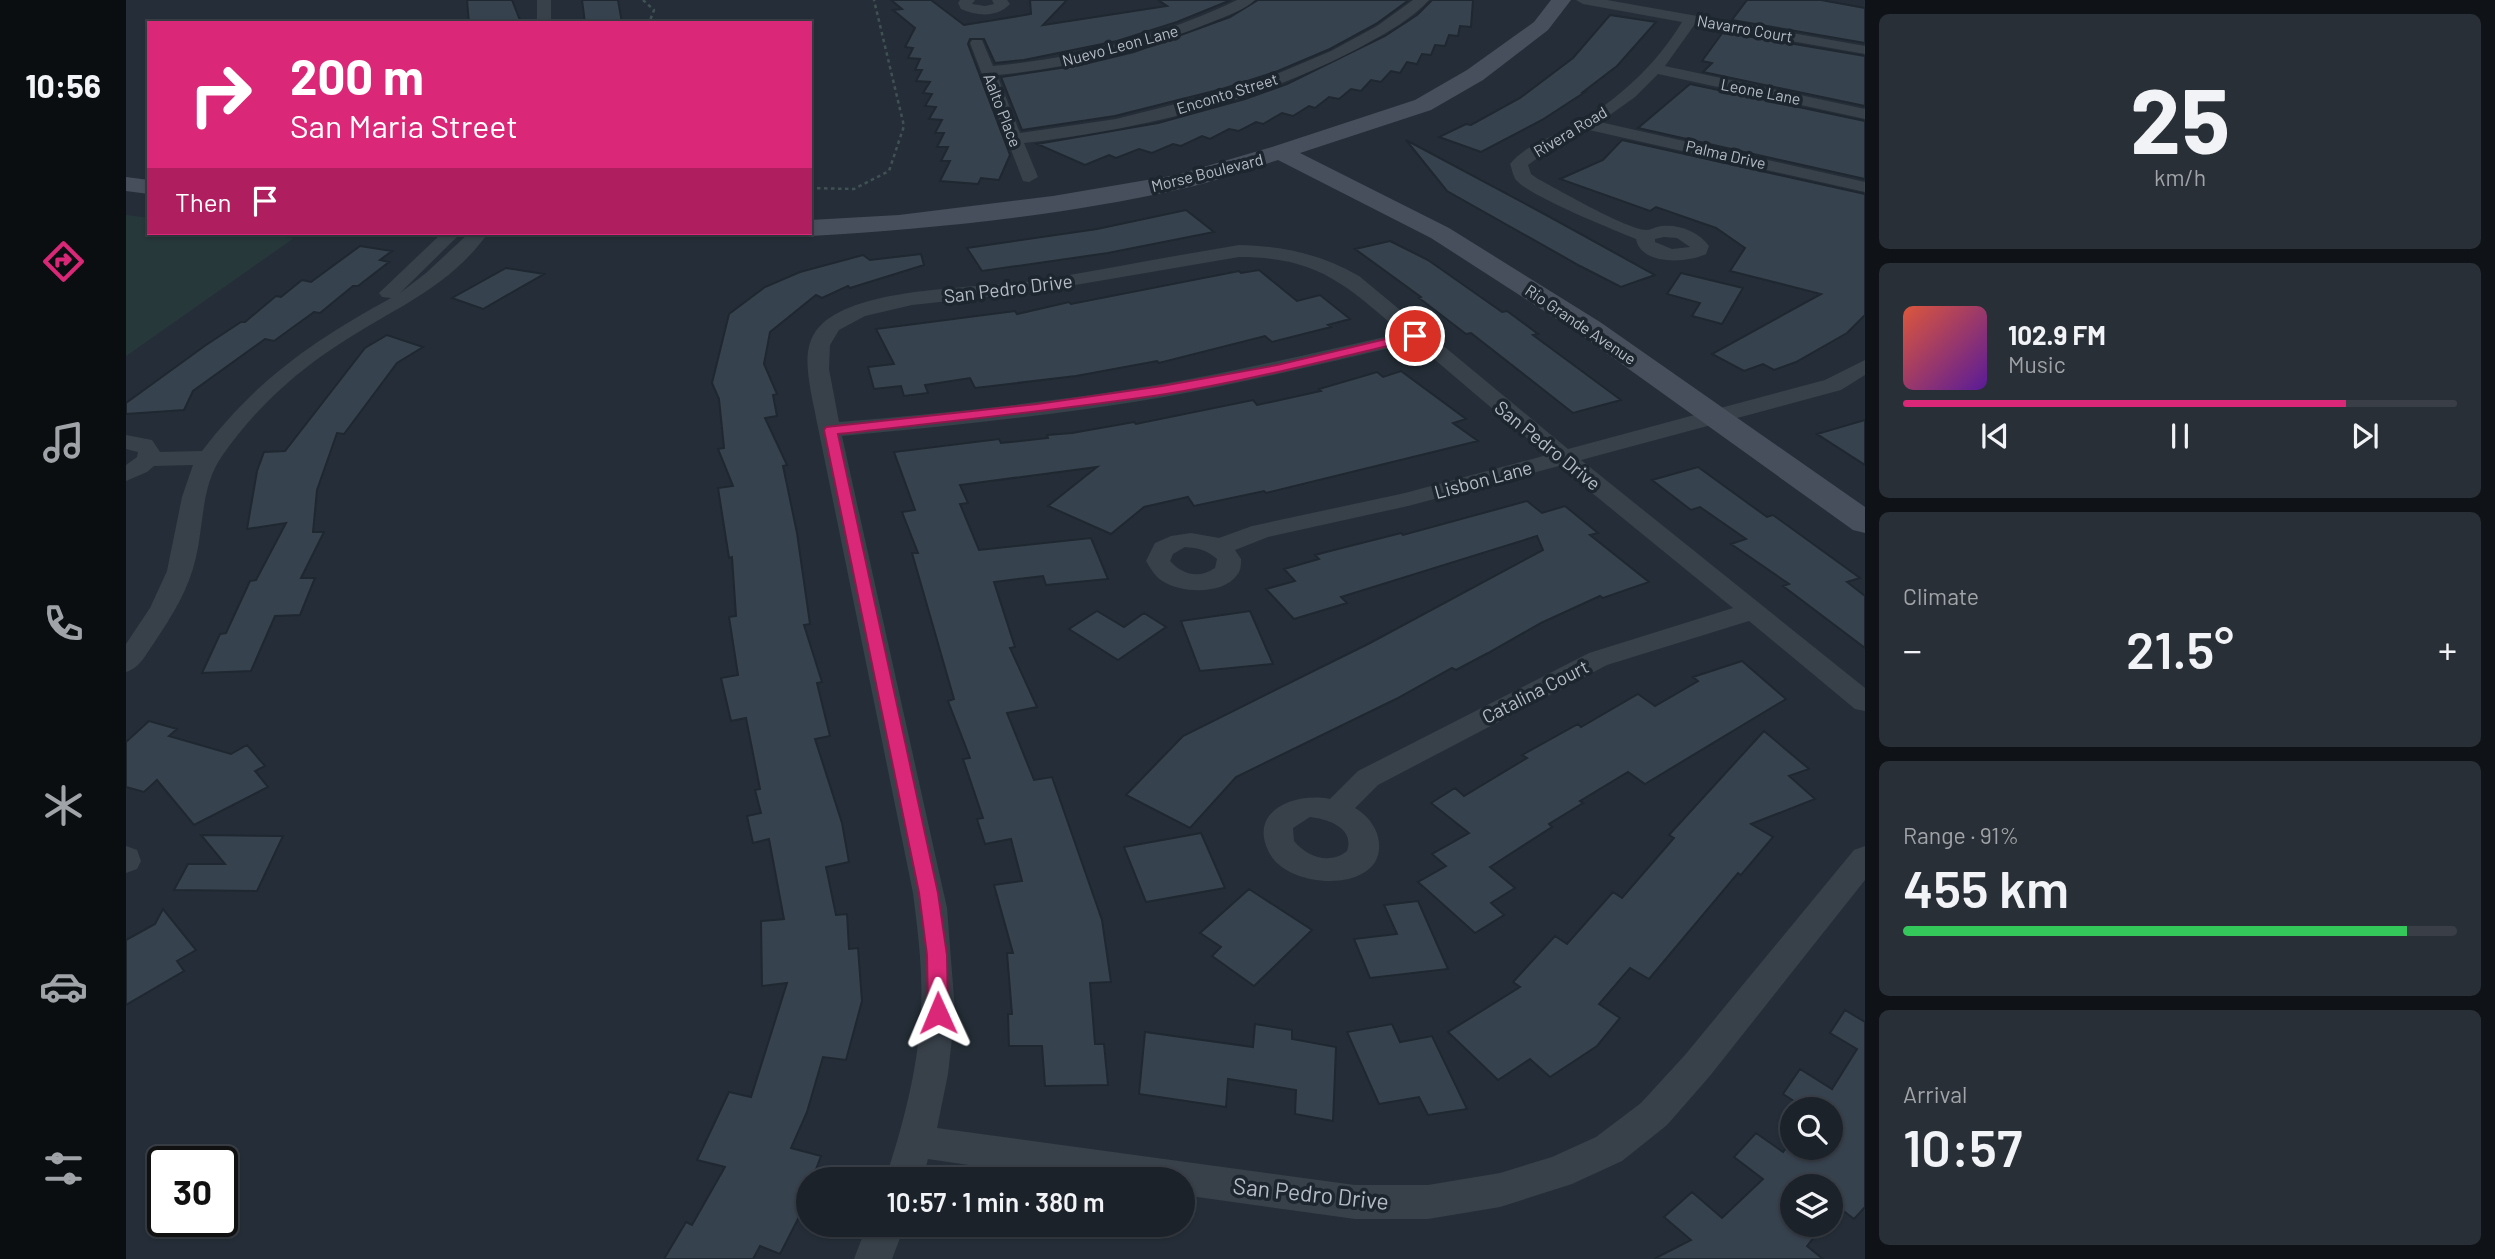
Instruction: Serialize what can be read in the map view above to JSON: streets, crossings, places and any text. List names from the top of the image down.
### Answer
{
  "streets": {
    "street": [
      "Navarro Court",
      "Nuevo Leon Lane",
      "Leone Lane",
      "Enconto Street",
      "Aalto Place",
      "Rivera Road",
      "Palma Drive",
      "Morse Boulevard",
      "San Pedro Drive",
      "Rio Grande Avenue",
      "Lisbon Lane",
      "Catalina Court"
    ]
  },
  "crossings": [
    ["Navarro Court", "Rivera Road"],
    ["Nuevo Leon Lane", "Aalto Place"],
    ["Leone Lane", "Rivera Road"],
    ["Enconto Street", "Aalto Place"],
    ["Rivera Road", "Palma Drive"],
    ["Morse Boulevard", "Rio Grande Avenue"],
    ["San Pedro Drive", "Lisbon Lane"],
    ["San Pedro Drive", "Catalina Court"],
    ["Rio Grande Avenue", "Lisbon Lane"]
  ],
  "page": {
    "tabs": "10:56",
    "tile": [
      ["25", "km/h"],
      "Climate",
      ["Range · 91%", "455 km"],
      ["Arrival", "10:57"]
    ],
    "turn": ["200 m", "San Maria Street"],
    "then": "Then",
    "song": ["102.9 FM", "Music"],
    "heat": ["−", "21.5°", "+"],
    "limit": "30",
    "trip": "10:57 · 1 min · 380 m"
  }
}
